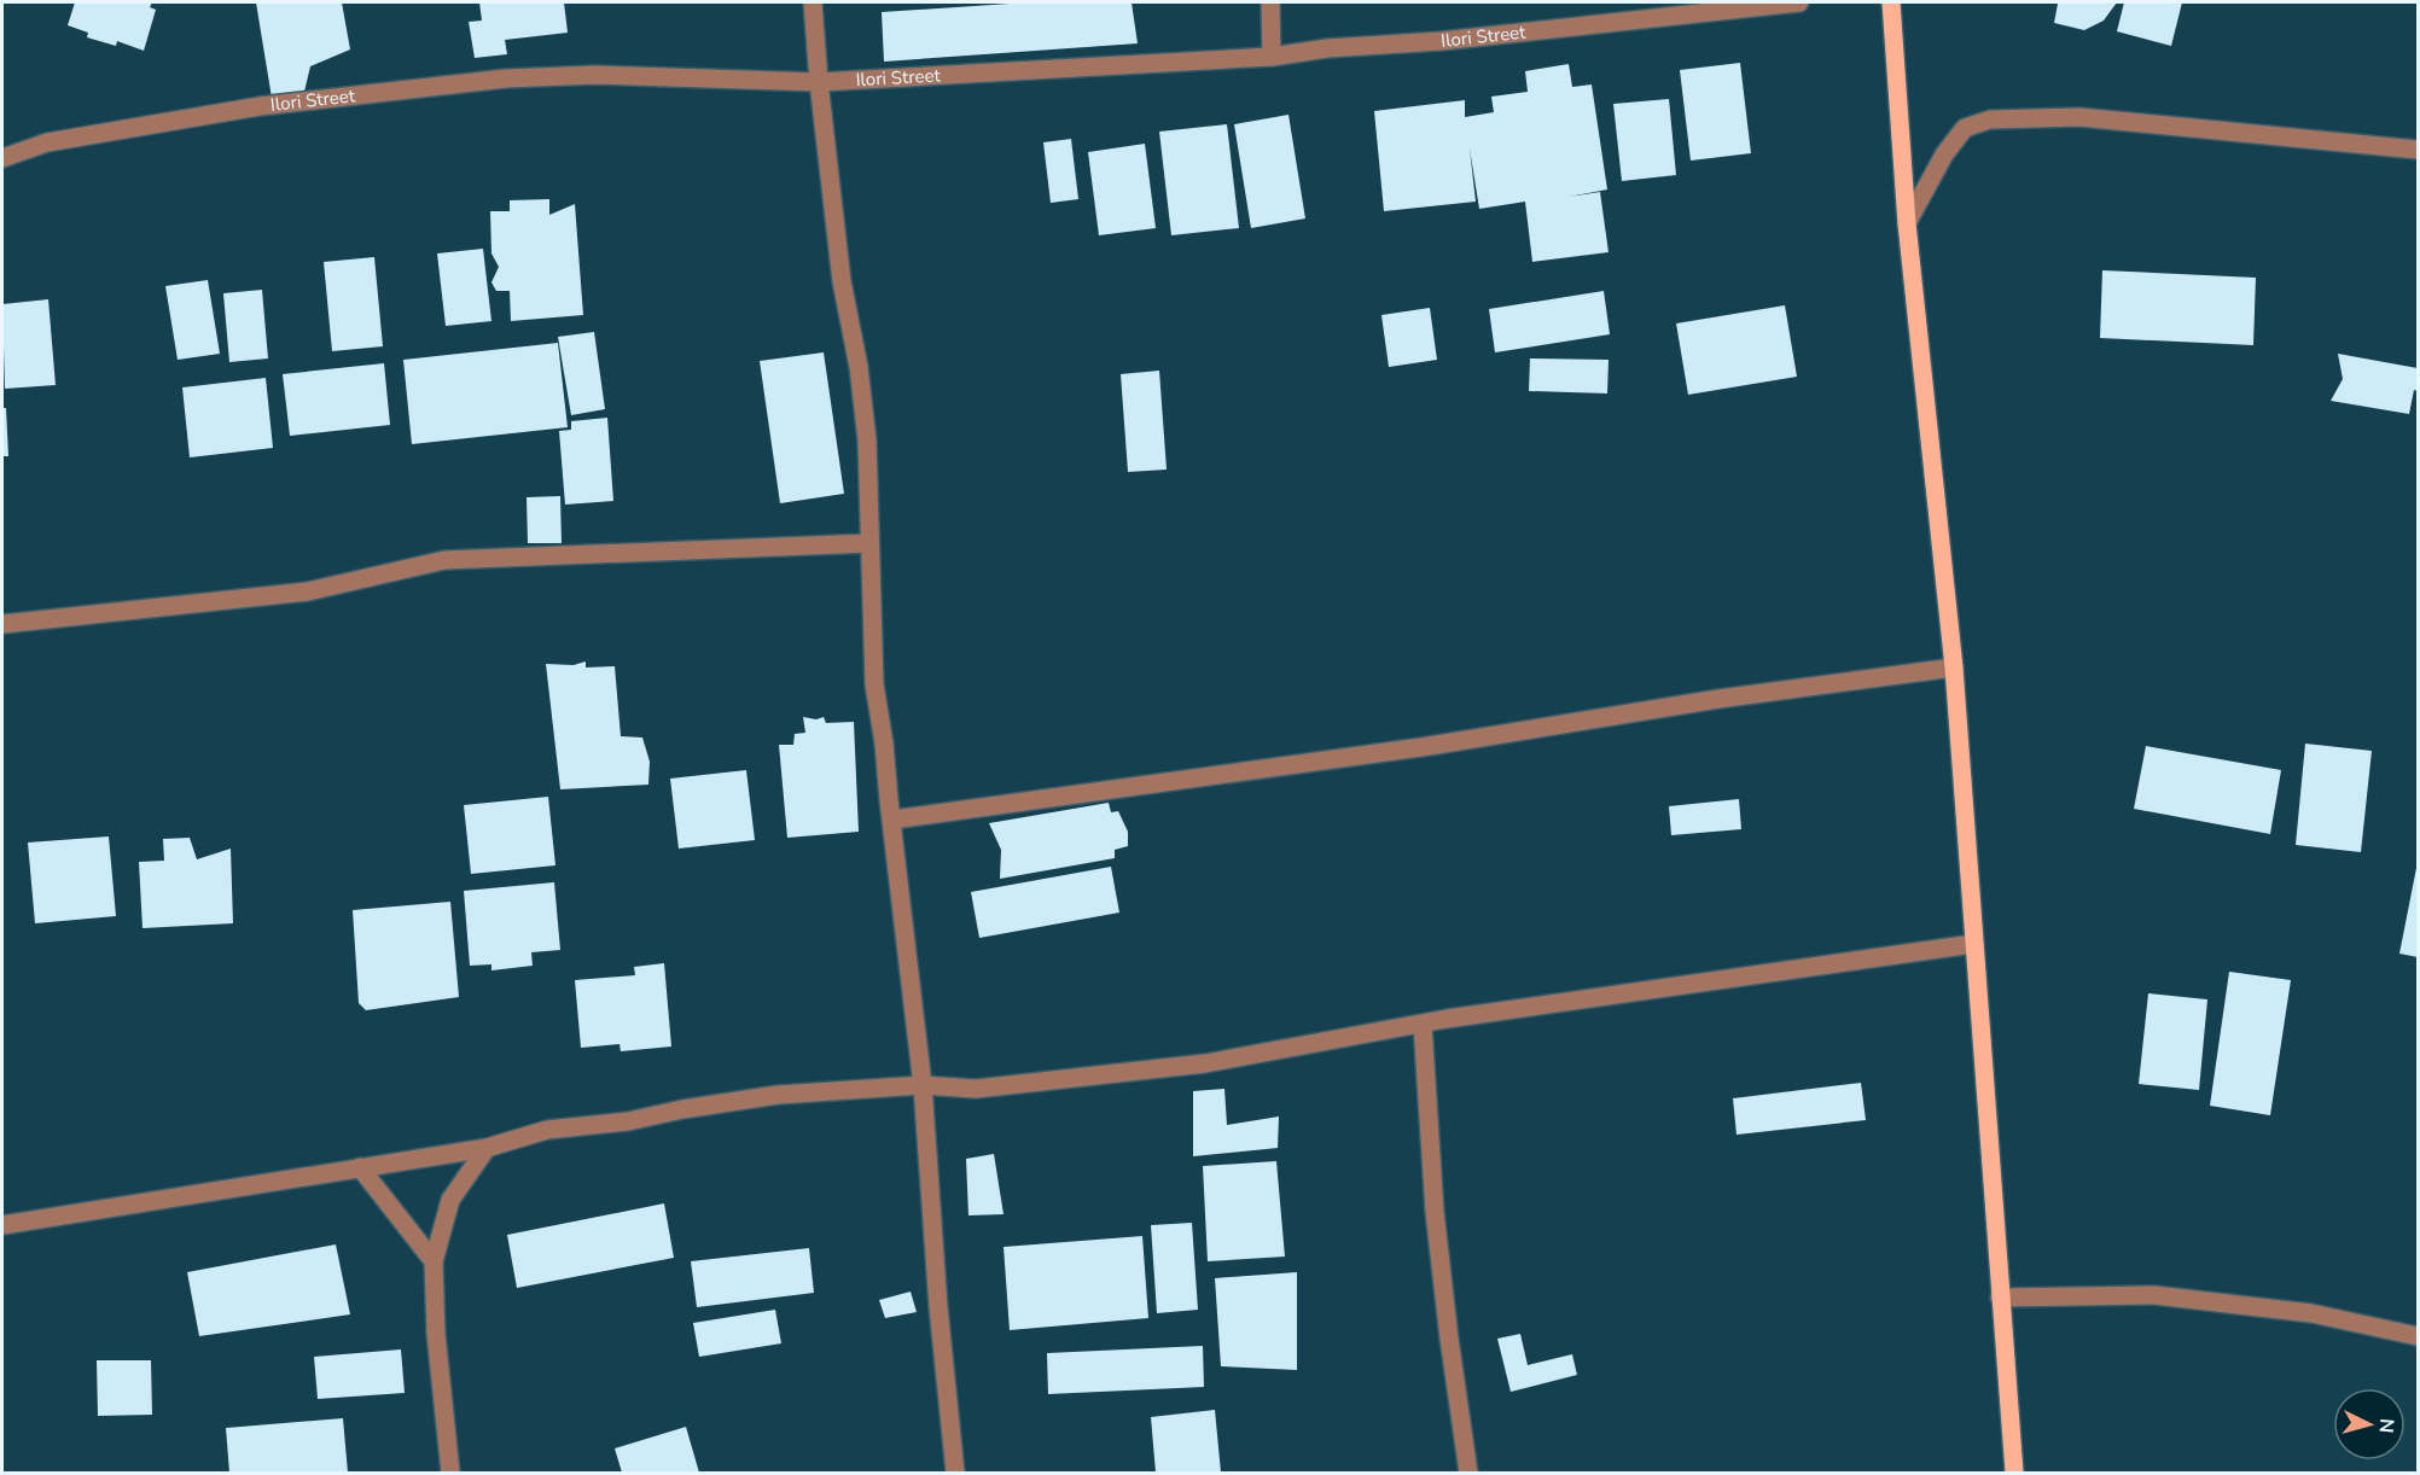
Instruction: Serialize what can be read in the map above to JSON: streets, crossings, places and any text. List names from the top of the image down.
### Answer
{
  "streets": {
    "street": ["Ilori Street"]
  },
  "north": "right"
}
